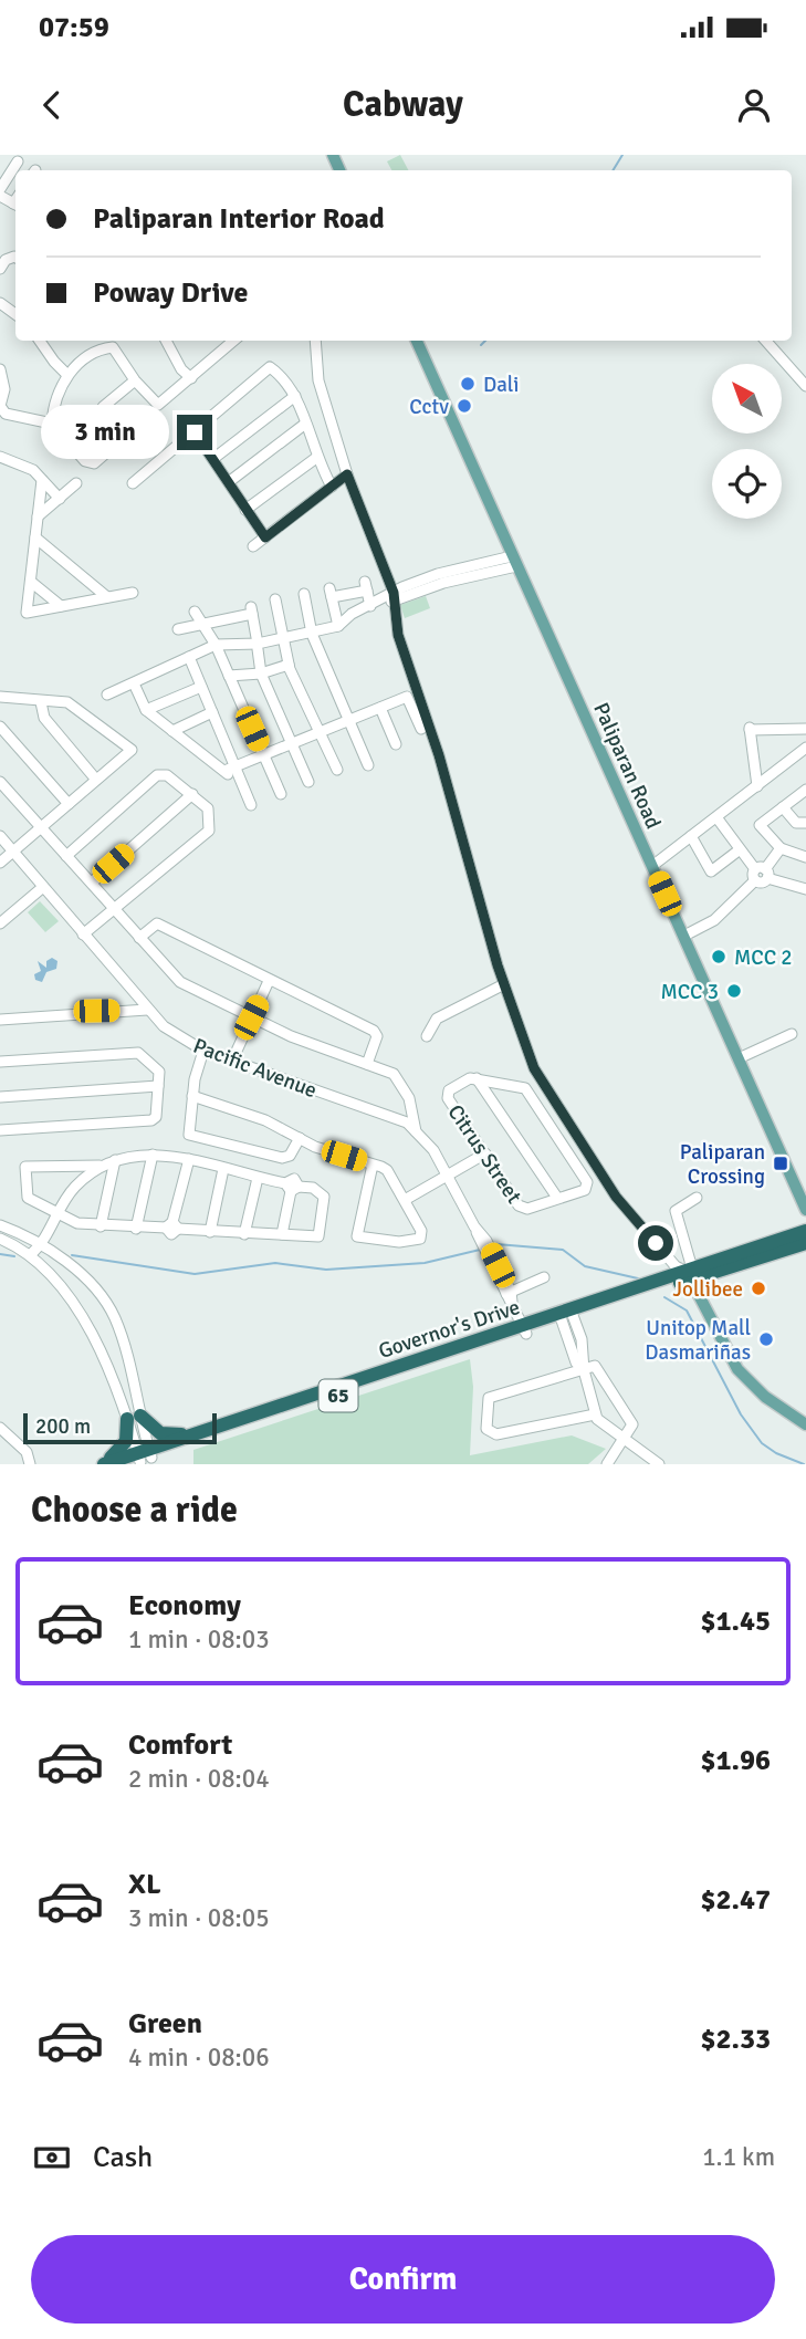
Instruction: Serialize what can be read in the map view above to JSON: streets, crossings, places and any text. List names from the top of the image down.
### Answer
{
  "streets": {
    "highway": ["Governor's Drive", "65"],
    "main road": ["Paliparan Road"],
    "street": ["Pacific Avenue", "Citrus Street"]
  },
  "crossings": [
    ["Pacific Avenue", "Governor's Drive"]
  ],
  "places": {
    "other": [
      "Dali",
      "Cctv",
      "MCC 2",
      "MCC 3",
      "Jollibee",
      "Unitop Mall Dasmariñas"
    ],
    "transit": ["Paliparan Crossing"]
  },
  "scale_bar": "200 m",
  "north": "top left",
  "page": {
    "status": "07:59",
    "header": "Cabway",
    "banner": ["Paliparan Interior Road", "Poway Drive"],
    "bubble": "3 min",
    "scale": "200 m",
    "heading": "Choose a ride",
    "list": [
      {
        "name": "Economy",
        "note": "1 min · 08:03",
        "value": "$1.45"
      },
      {
        "name": "Comfort",
        "note": "2 min · 08:04",
        "value": "$1.96"
      },
      {
        "name": "XL",
        "note": "3 min · 08:05",
        "value": "$2.47"
      },
      {
        "name": "Green",
        "note": "4 min · 08:06",
        "value": "$2.33"
      }
    ],
    "pay": ["Cash", "1.1 km"],
    "buttons": "Confirm"
  }
}
